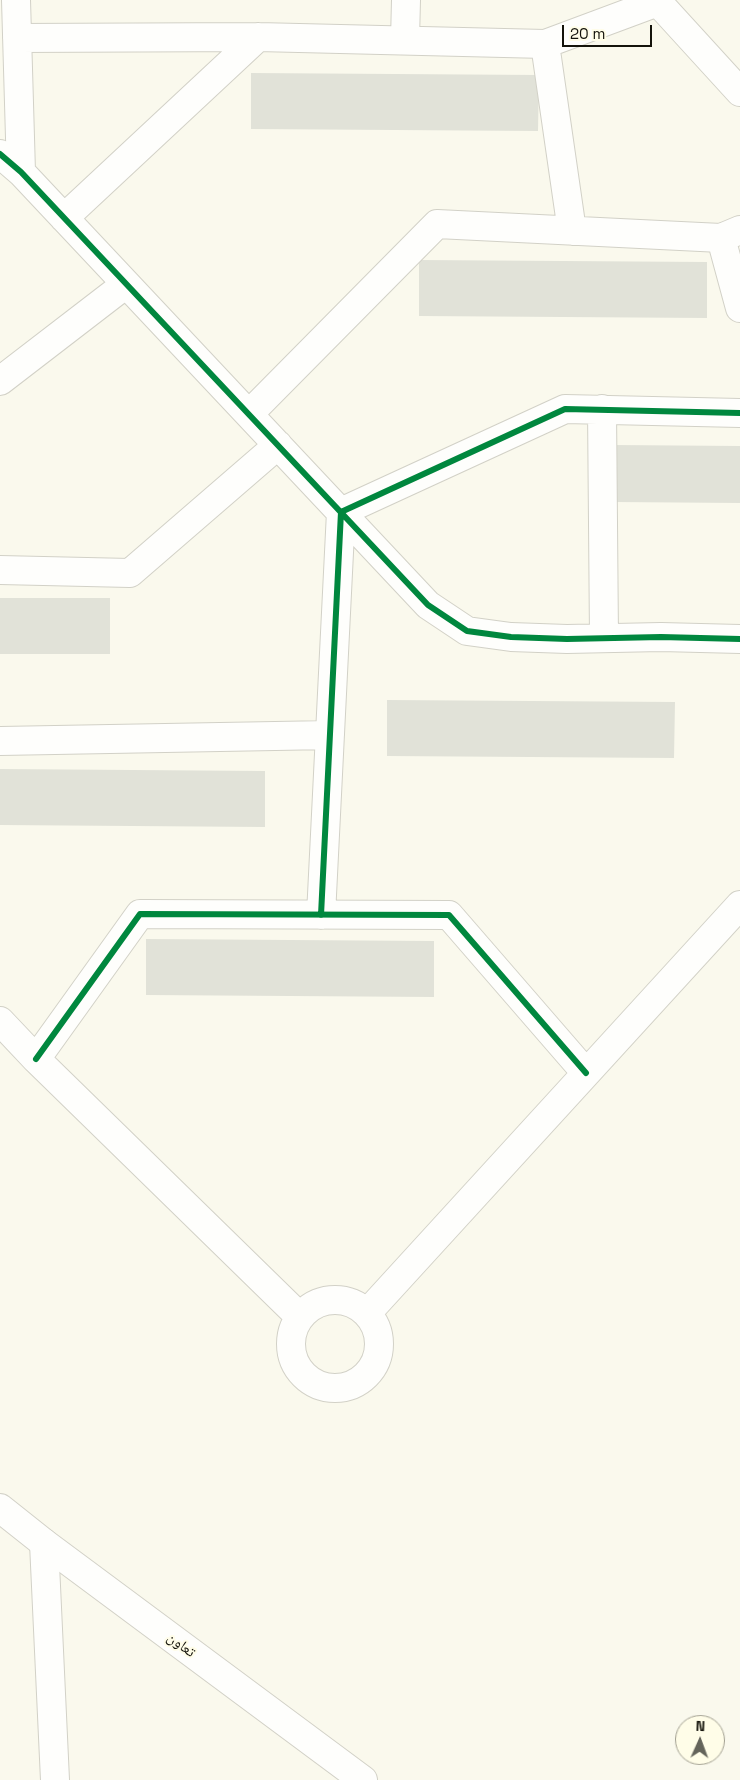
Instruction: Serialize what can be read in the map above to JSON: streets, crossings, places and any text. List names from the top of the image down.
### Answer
{
  "streets": {
    "street": ["تعاون"]
  },
  "scale_bar": "20 m",
  "north": "top"
}
